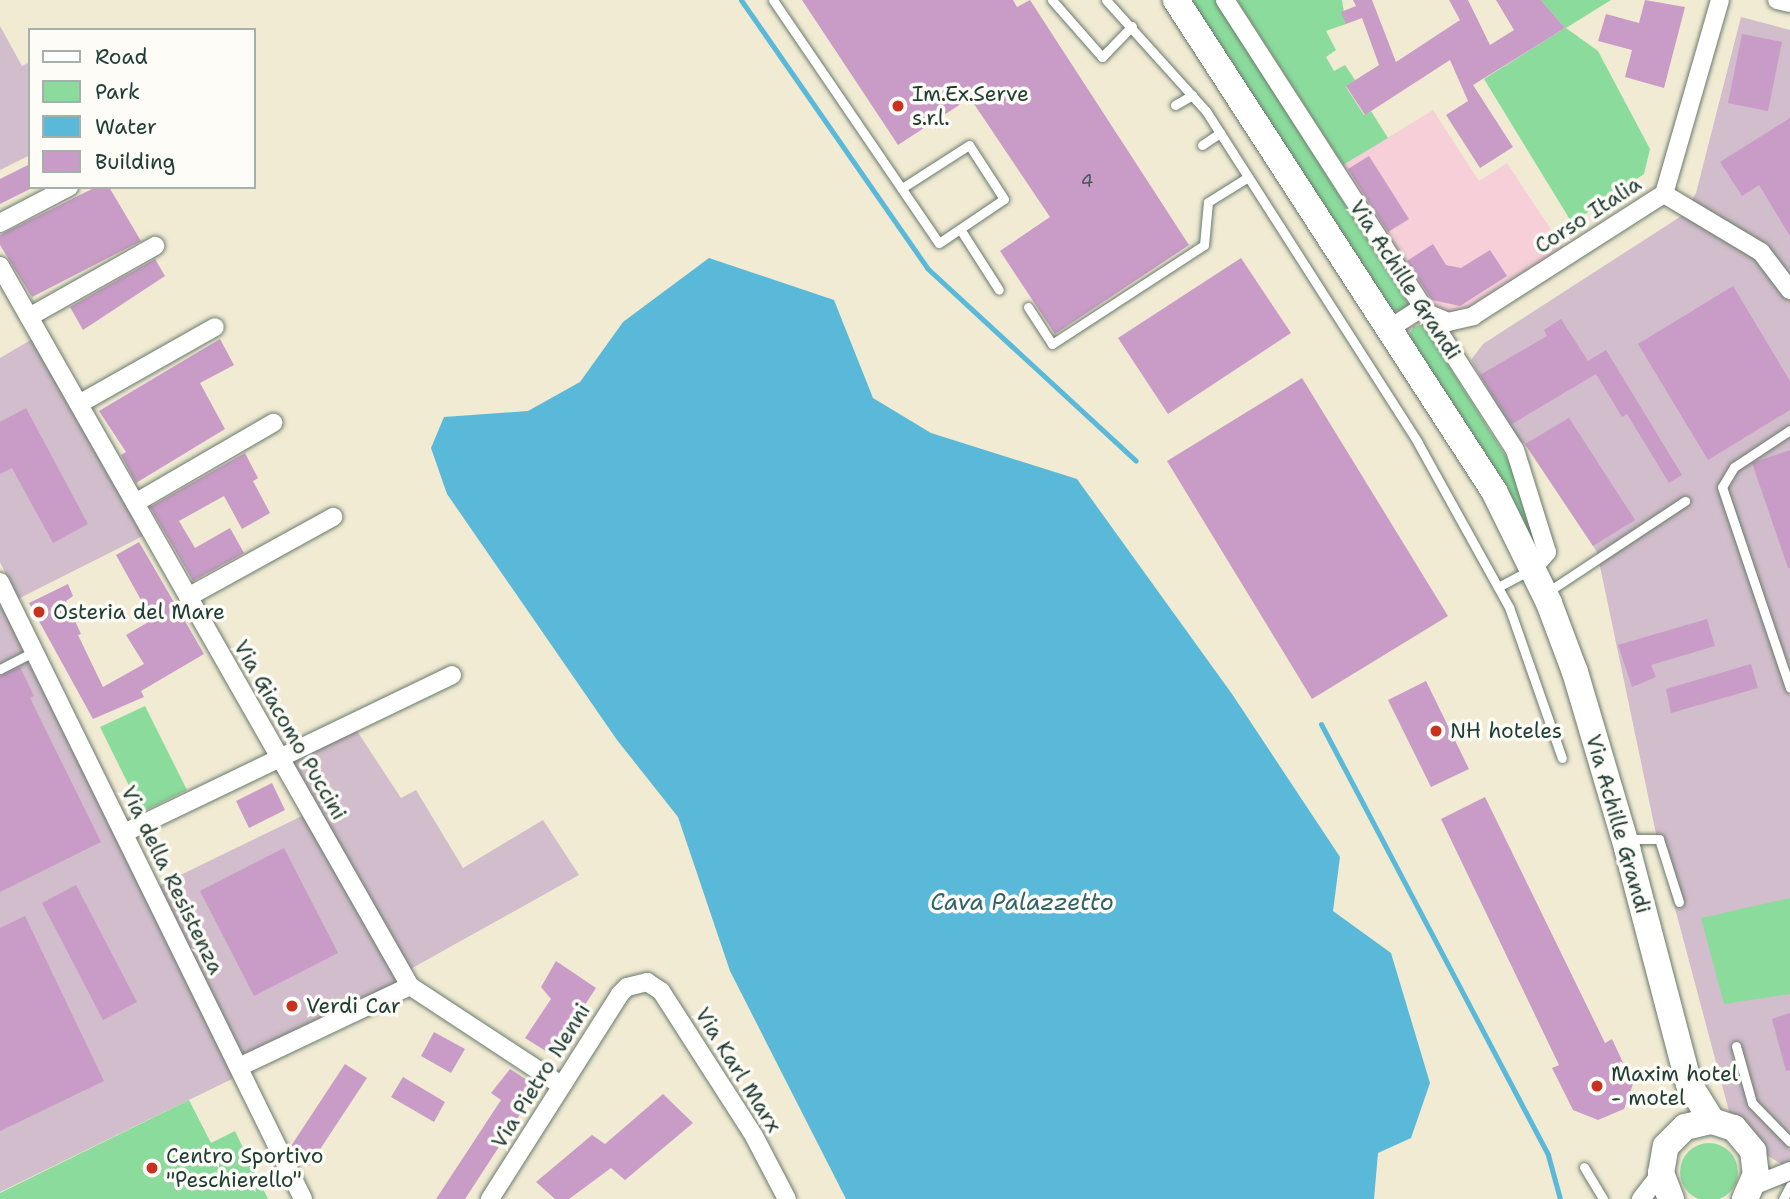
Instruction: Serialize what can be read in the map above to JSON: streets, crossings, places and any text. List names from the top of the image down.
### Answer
{
  "streets": {
    "main road": ["Via Achille Grandi"],
    "street": [
      "Corso Italia",
      "Via Giacomo Puccini",
      "Via della Resistenza",
      "Via Karl Marx",
      "Via Pietro Nenni"
    ]
  },
  "crossings": [
    ["Corso Italia", "Via Achille Grandi"],
    ["Via Giacomo Puccini", "Via Pietro Nenni"],
    ["Via Karl Marx", "Via Pietro Nenni"]
  ],
  "water": ["Cava Palazzetto"],
  "places": [
    "Im.Ex.Serve s.r.l.",
    "Osteria del Mare",
    "NH hoteles",
    "Verdi Car",
    "Maxim hotel - motel",
    "Centro Sportivo \"Peschierello\""
  ],
  "house_numbers": ["4"],
  "legend": [
    "Road",
    "Park",
    "Water",
    "Building"
  ]
}
